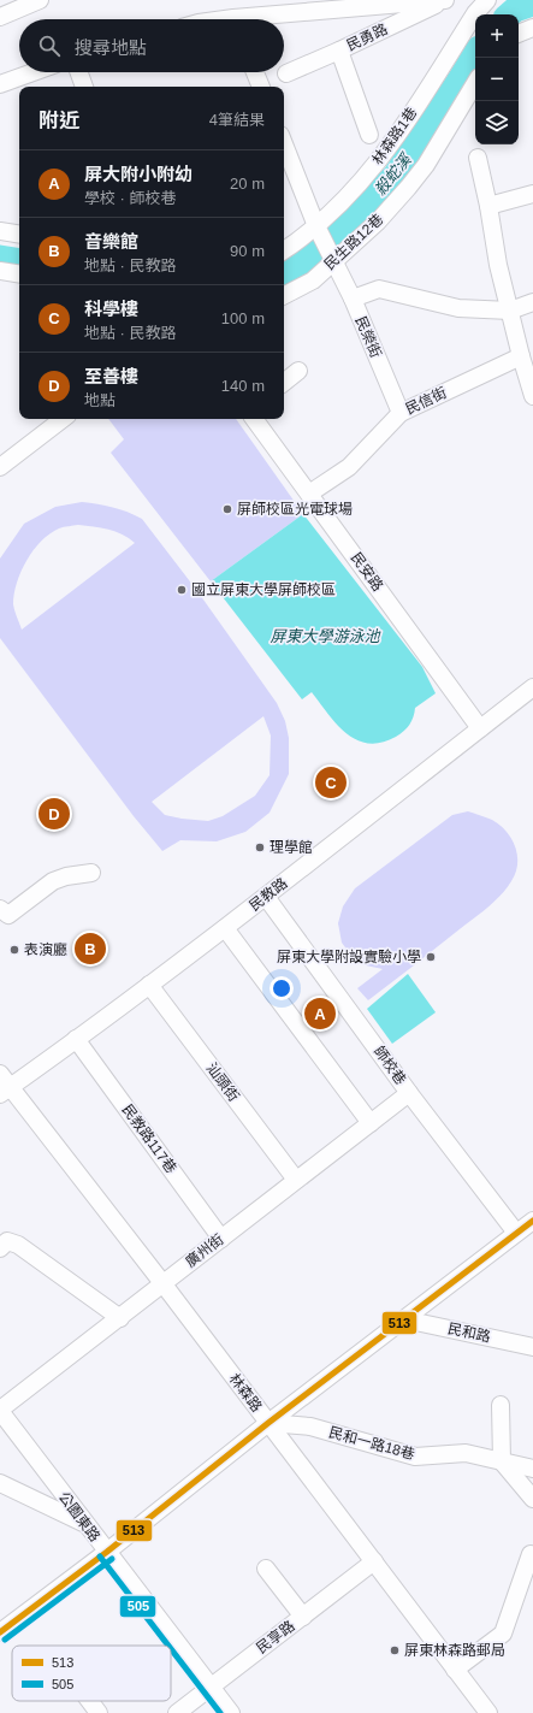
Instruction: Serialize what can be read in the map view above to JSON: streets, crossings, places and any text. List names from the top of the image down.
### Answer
{
  "streets": {
    "street": [
      "民勇路",
      "林森路1巷",
      "民生路12巷",
      "民榮街",
      "民信街",
      "民安路",
      "民教路",
      "師校巷",
      "汕頭街",
      "民教路117巷",
      "廣州街",
      "民和路",
      "林森路",
      "民和一路18巷",
      "公園東路",
      "民享路"
    ]
  },
  "crossings": [
    ["林森路1巷", "民榮街"],
    ["民生路12巷", "民榮街"],
    ["民榮街", "民信街"],
    ["民信街", "民安路"],
    ["民安路", "民教路"],
    ["民教路", "師校巷"],
    ["民教路", "汕頭街"],
    ["民教路", "民教路117巷"],
    ["民教路", "林森路"],
    ["師校巷", "廣州街"],
    ["汕頭街", "廣州街"],
    ["民教路117巷", "廣州街"],
    ["廣州街", "林森路"],
    ["廣州街", "公園東路"],
    ["林森路", "民和一路18巷"],
    ["林森路", "民享路"],
    ["公園東路", "民享路"]
  ],
  "water": ["殺蛇溪", "屏東大學游泳池"],
  "places": [
    "屏師校區光電球場",
    "國立屏東大學屏師校區",
    "理學館",
    "表演廳",
    "屏東大學附設實驗小學",
    "屏東林森路郵局"
  ],
  "lines": ["transit line 513", "transit line 505"],
  "legend": ["513", "505"],
  "page": {
    "map_buttons": ["+", "−"],
    "search": "搜尋地點",
    "heading": ["附近", "4筆結果"],
    "list": [
      {
        "mark": "A",
        "name": "屏大附小附幼",
        "note": "學校 · 師校巷",
        "value": "20 m"
      },
      {
        "mark": "B",
        "name": "音樂館",
        "note": "地點 · 民教路",
        "value": "90 m"
      },
      {
        "mark": "C",
        "name": "科學樓",
        "note": "地點 · 民教路",
        "value": "100 m"
      },
      {
        "mark": "D",
        "name": "至善樓",
        "note": "地點",
        "value": "140 m"
      }
    ],
    "pins": [
      "C",
      "D",
      "B",
      "A"
    ]
  }
}
